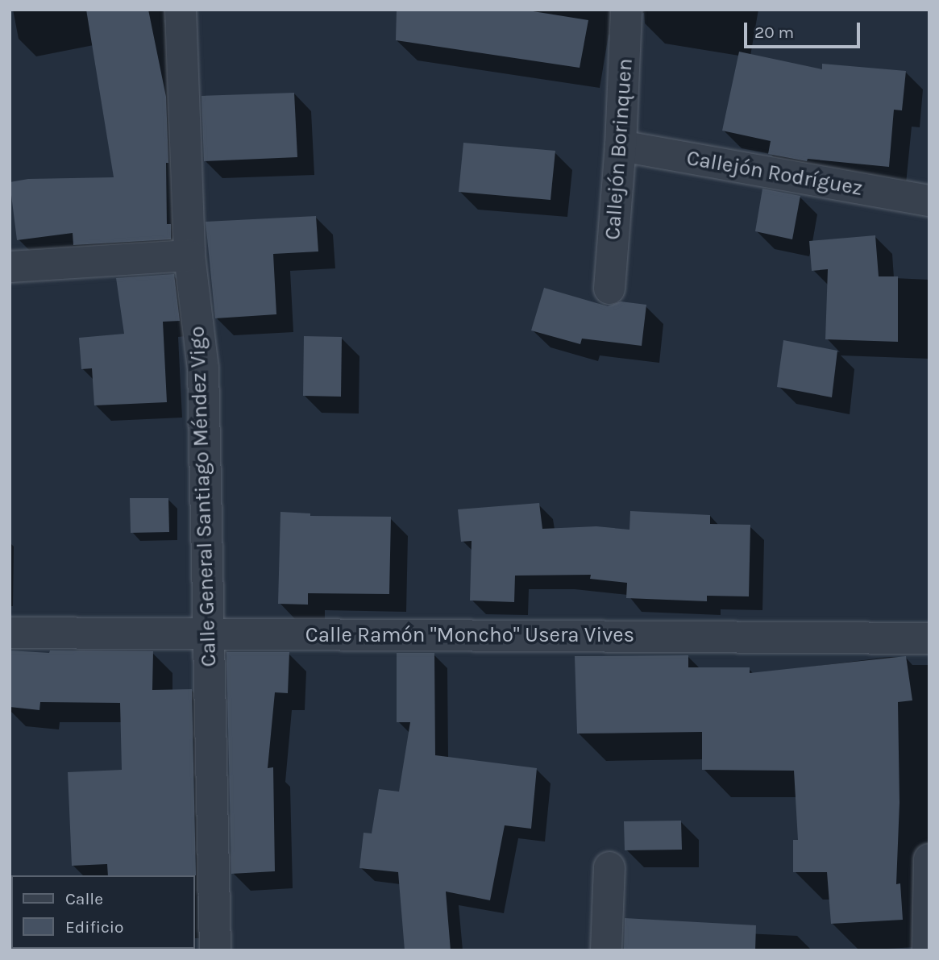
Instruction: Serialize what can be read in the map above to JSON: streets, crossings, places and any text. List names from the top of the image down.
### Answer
{
  "streets": {
    "street": [
      "Callejón Borinquen",
      "Callejón Rodríguez",
      "Calle General Santiago Méndez Vigo",
      "Calle Ramón \"Moncho\" Usera Vives"
    ]
  },
  "crossings": [
    ["Callejón Borinquen", "Callejón Rodríguez"],
    ["Calle General Santiago Méndez Vigo", "Calle Ramón \"Moncho\" Usera Vives"]
  ],
  "legend": ["Calle", "Edificio"],
  "scale_bar": "20 m"
}
